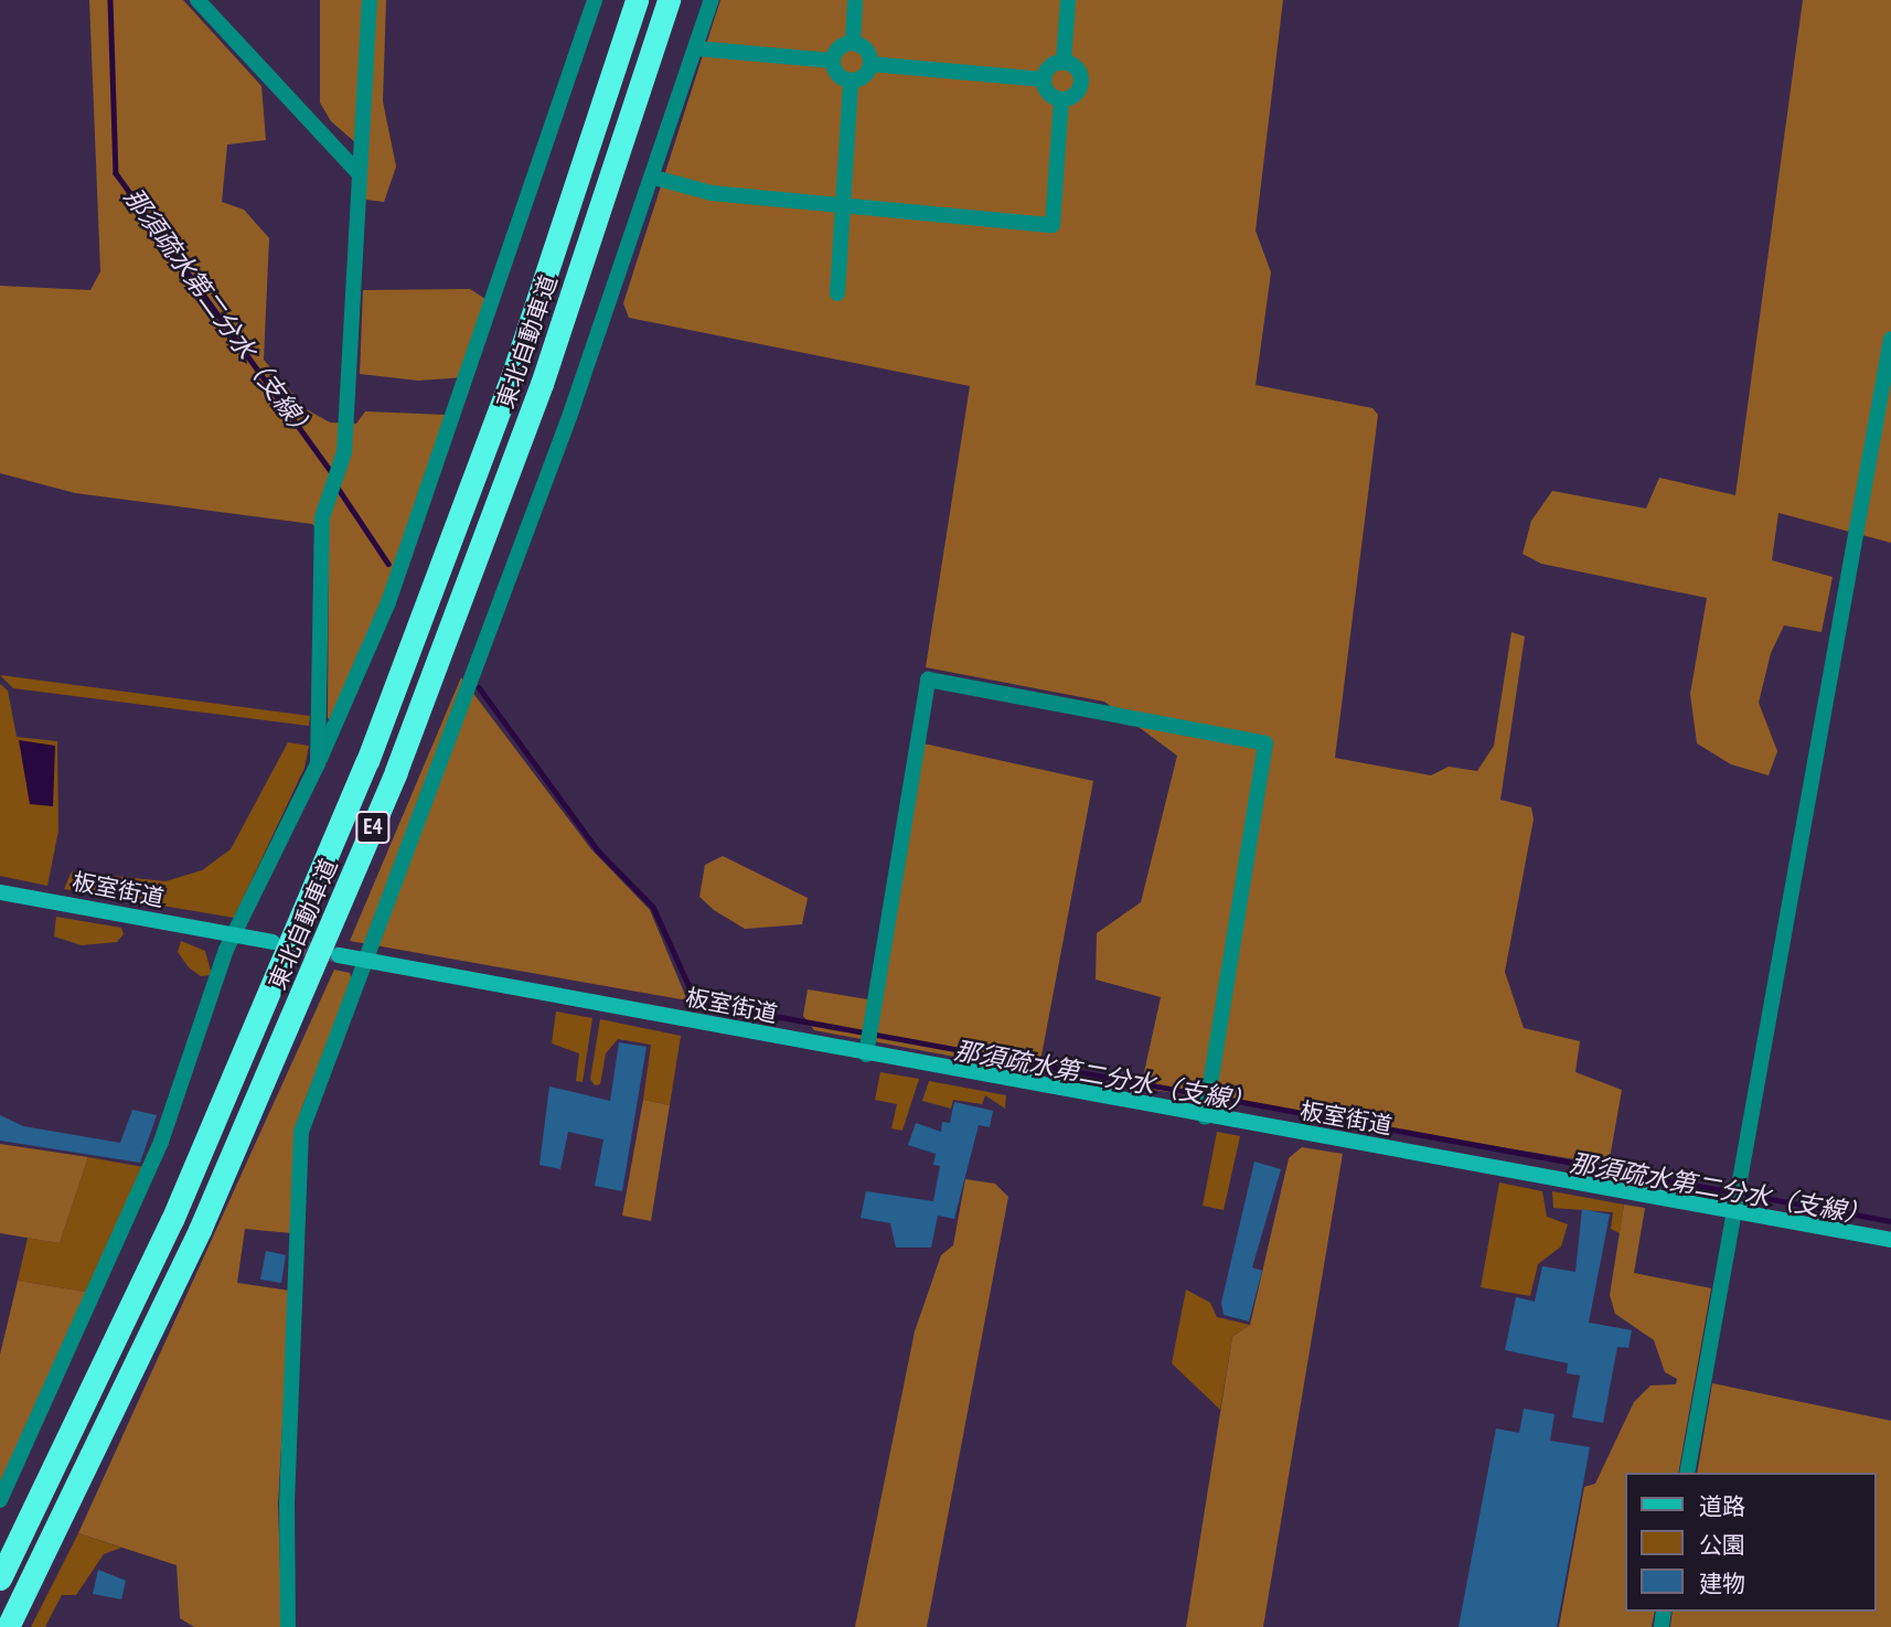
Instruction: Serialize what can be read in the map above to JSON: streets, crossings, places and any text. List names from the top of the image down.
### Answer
{
  "streets": {
    "highway": ["東北自動車道", "E4"],
    "main road": ["板室街道"]
  },
  "water": ["那須疏水第二分水（支線）"],
  "legend": ["道路", "公園", "建物"]
}
